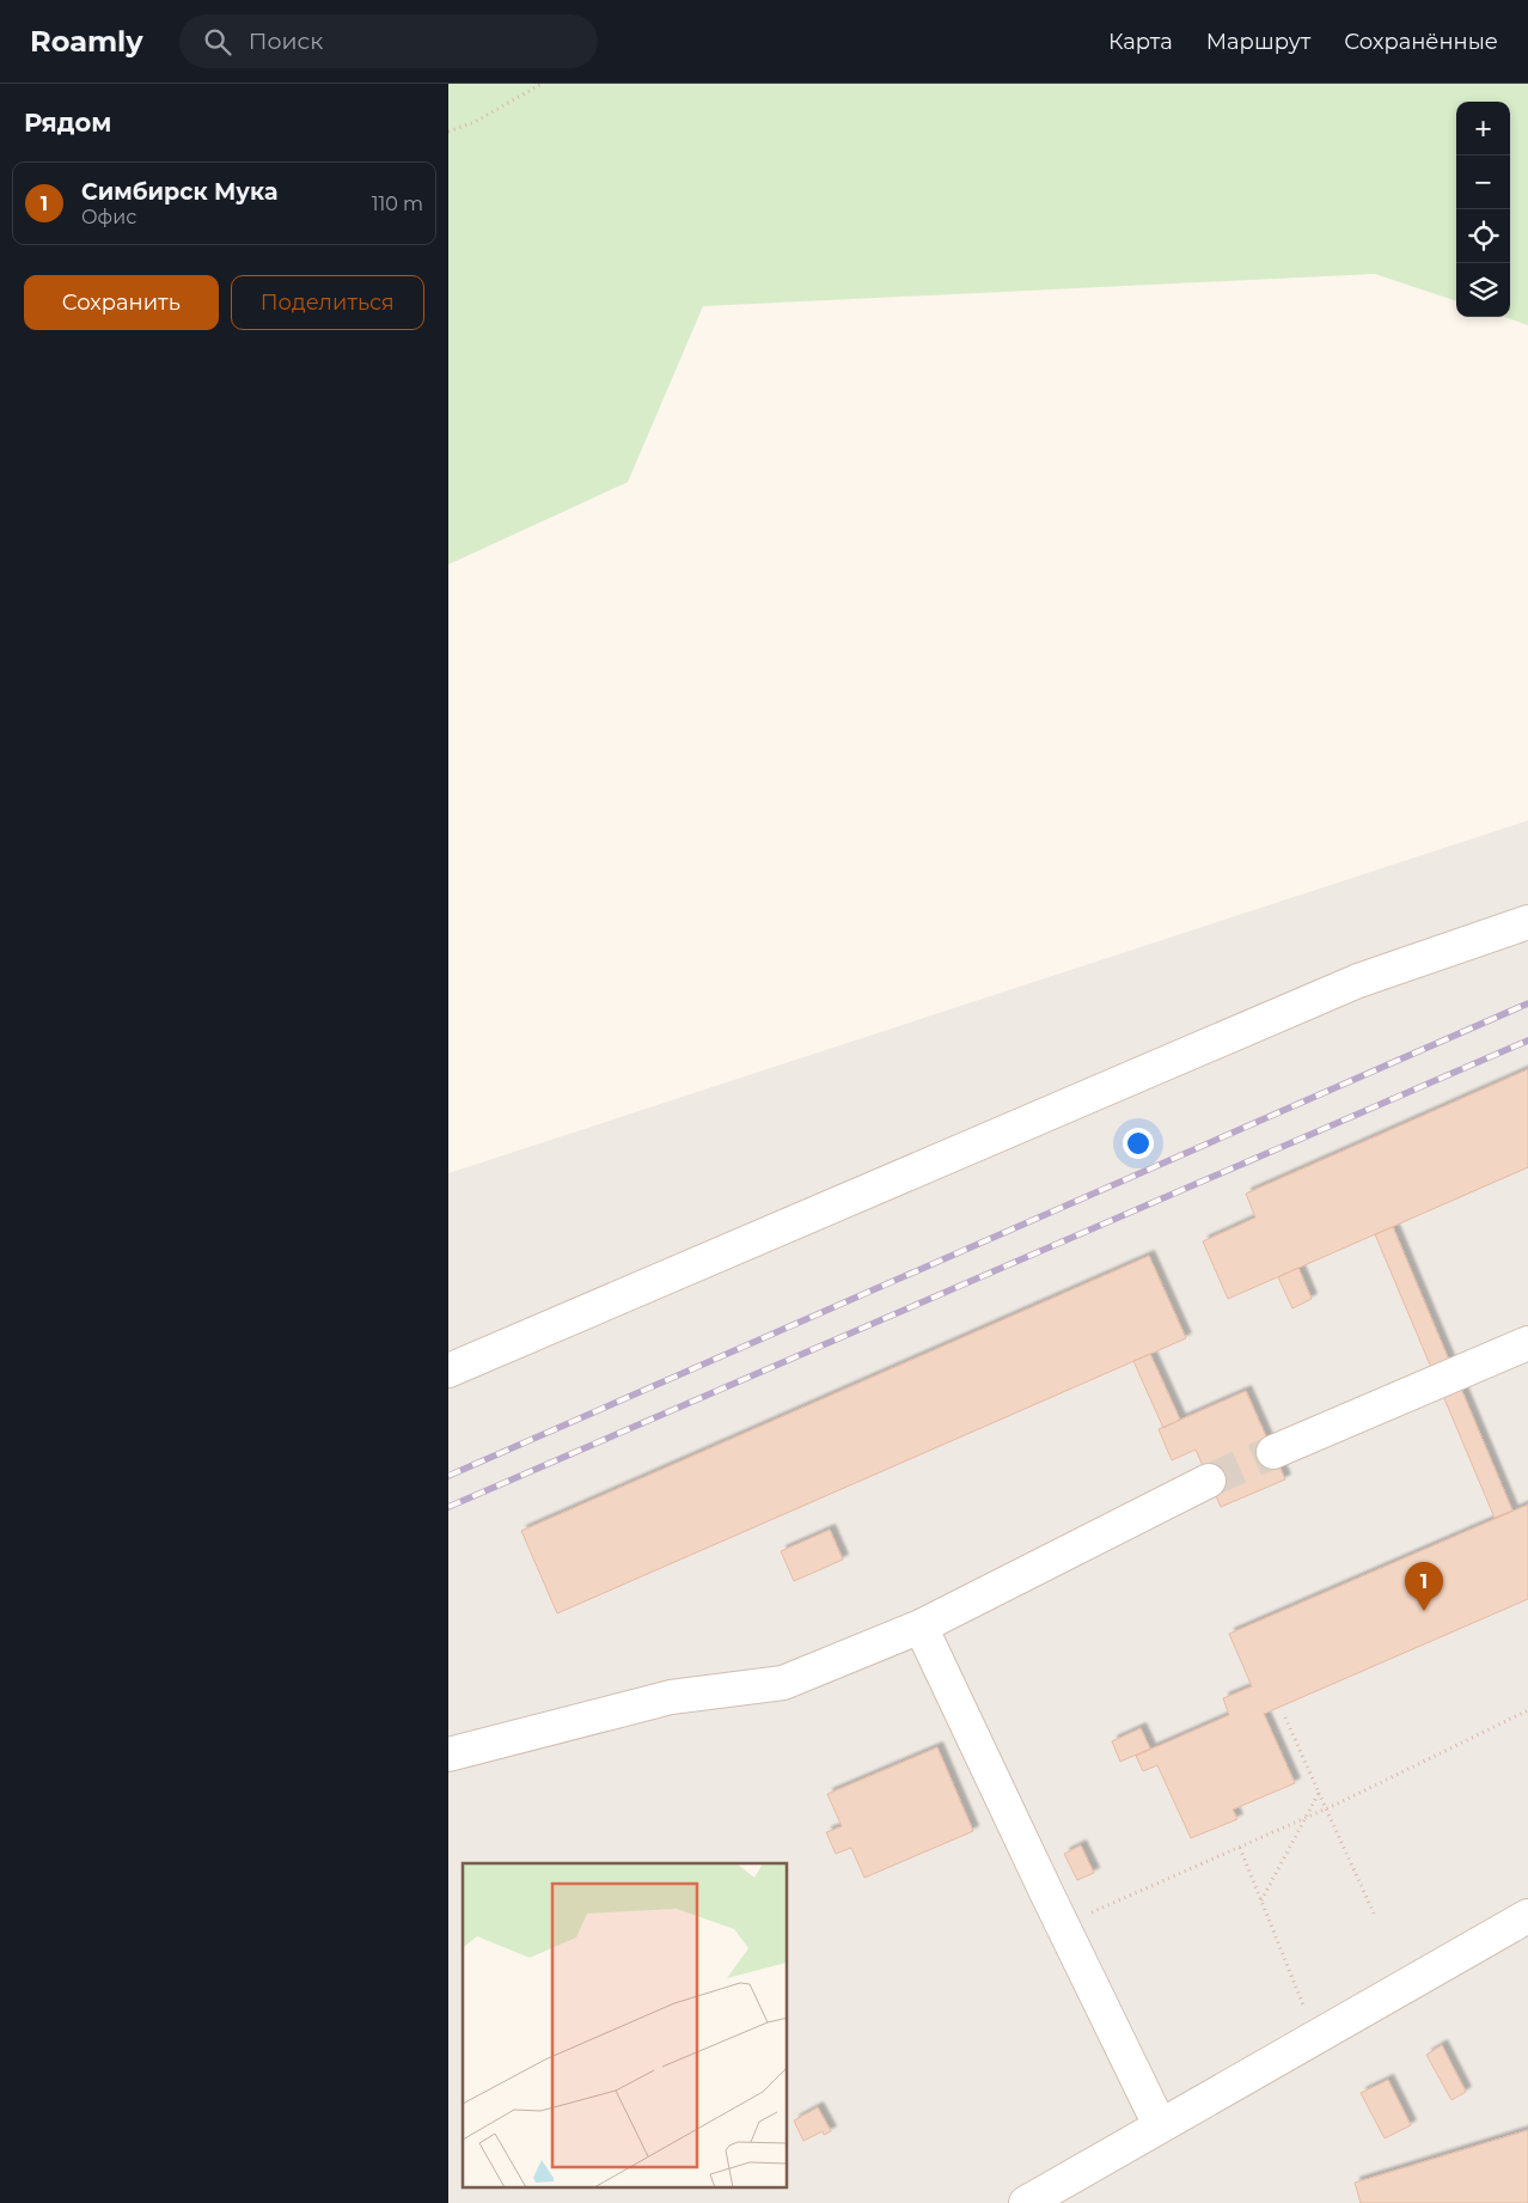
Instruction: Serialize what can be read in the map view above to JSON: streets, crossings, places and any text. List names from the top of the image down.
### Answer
{
  "page": {
    "header": "Roamly",
    "search": "Поиск",
    "nav": ["Карта", "Маршрут", "Сохранённые"],
    "heading": "Рядом",
    "map_buttons": ["+", "−"],
    "list": [
      {
        "mark": "1",
        "name": "Симбирск Мука",
        "note": "Офис",
        "value": "110 m"
      }
    ],
    "buttons": ["Сохранить", "Поделиться"],
    "pins": "1"
  }
}
